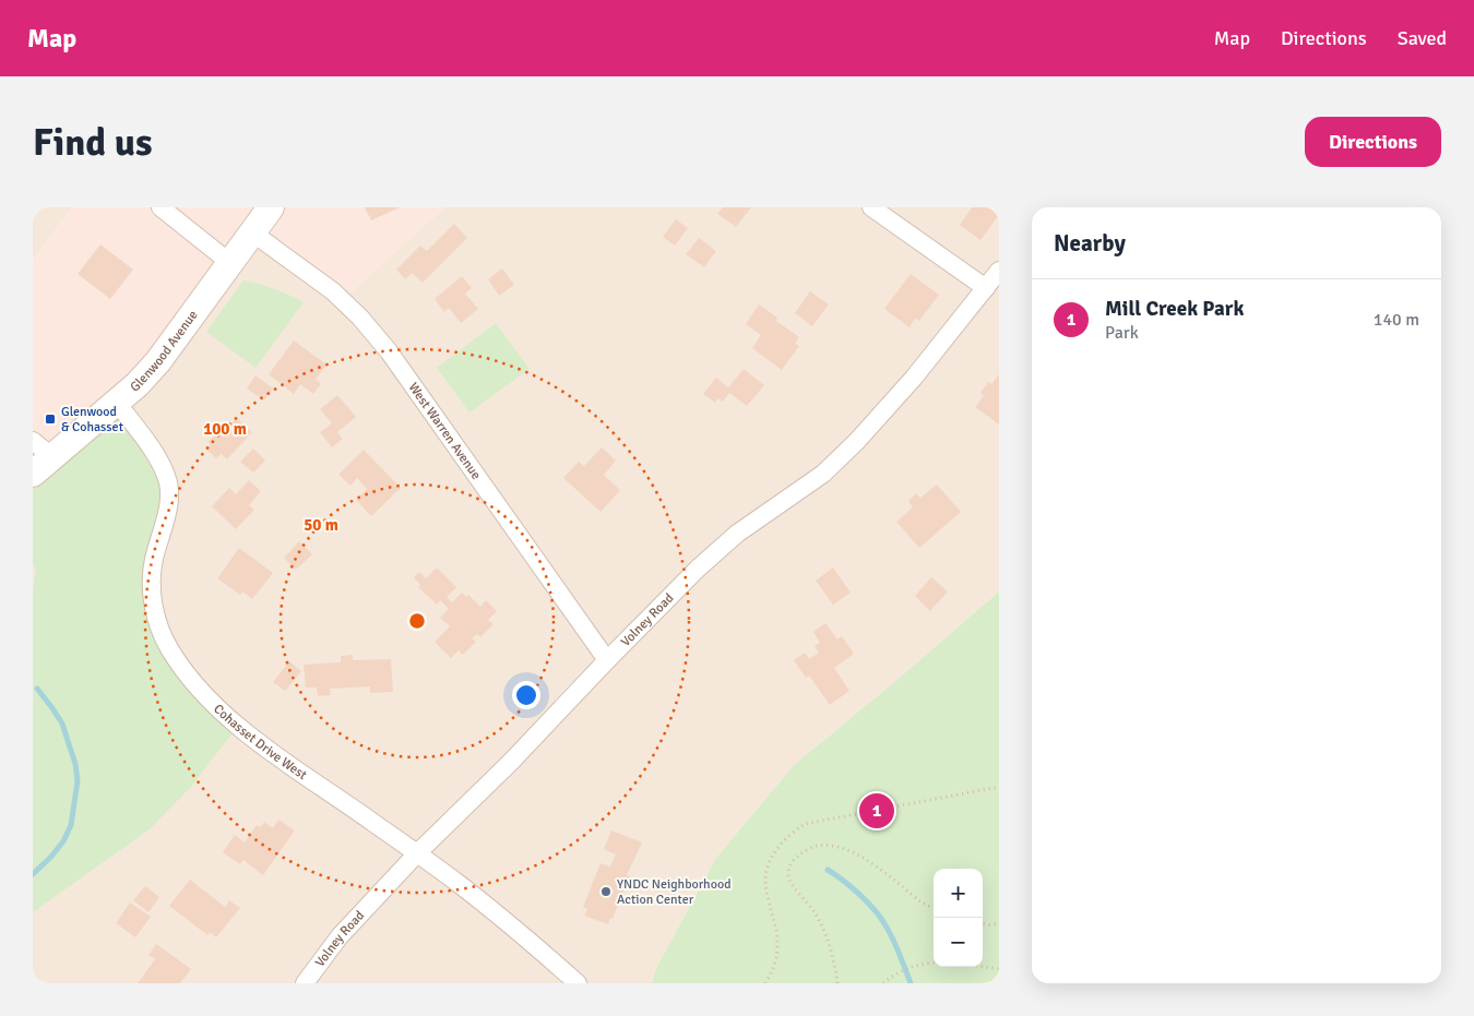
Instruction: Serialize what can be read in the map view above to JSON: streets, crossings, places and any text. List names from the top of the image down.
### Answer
{
  "streets": {
    "main road": ["Glenwood Avenue"],
    "street": ["West Warren Avenue", "Volney Road", "Cohasset Drive West"]
  },
  "crossings": [
    ["Glenwood Avenue", "West Warren Avenue"],
    ["Glenwood Avenue", "Cohasset Drive West"],
    ["West Warren Avenue", "Volney Road"],
    ["Volney Road", "Cohasset Drive West"]
  ],
  "places": {
    "transit": ["Glenwood & Cohasset"],
    "other": ["YNDC Neighborhood Action Center"]
  },
  "page": {
    "header": "Map",
    "nav": ["Map", "Directions", "Saved"],
    "buttons": "Directions",
    "title": "Find us",
    "heading": "Nearby",
    "list": [
      {
        "mark": "1",
        "name": "Mill Creek Park",
        "note": "Park",
        "value": "140 m"
      }
    ],
    "pins": "1",
    "map_buttons": ["+", "−"]
  },
  "rings": ["100 m", "50 m"]
}
